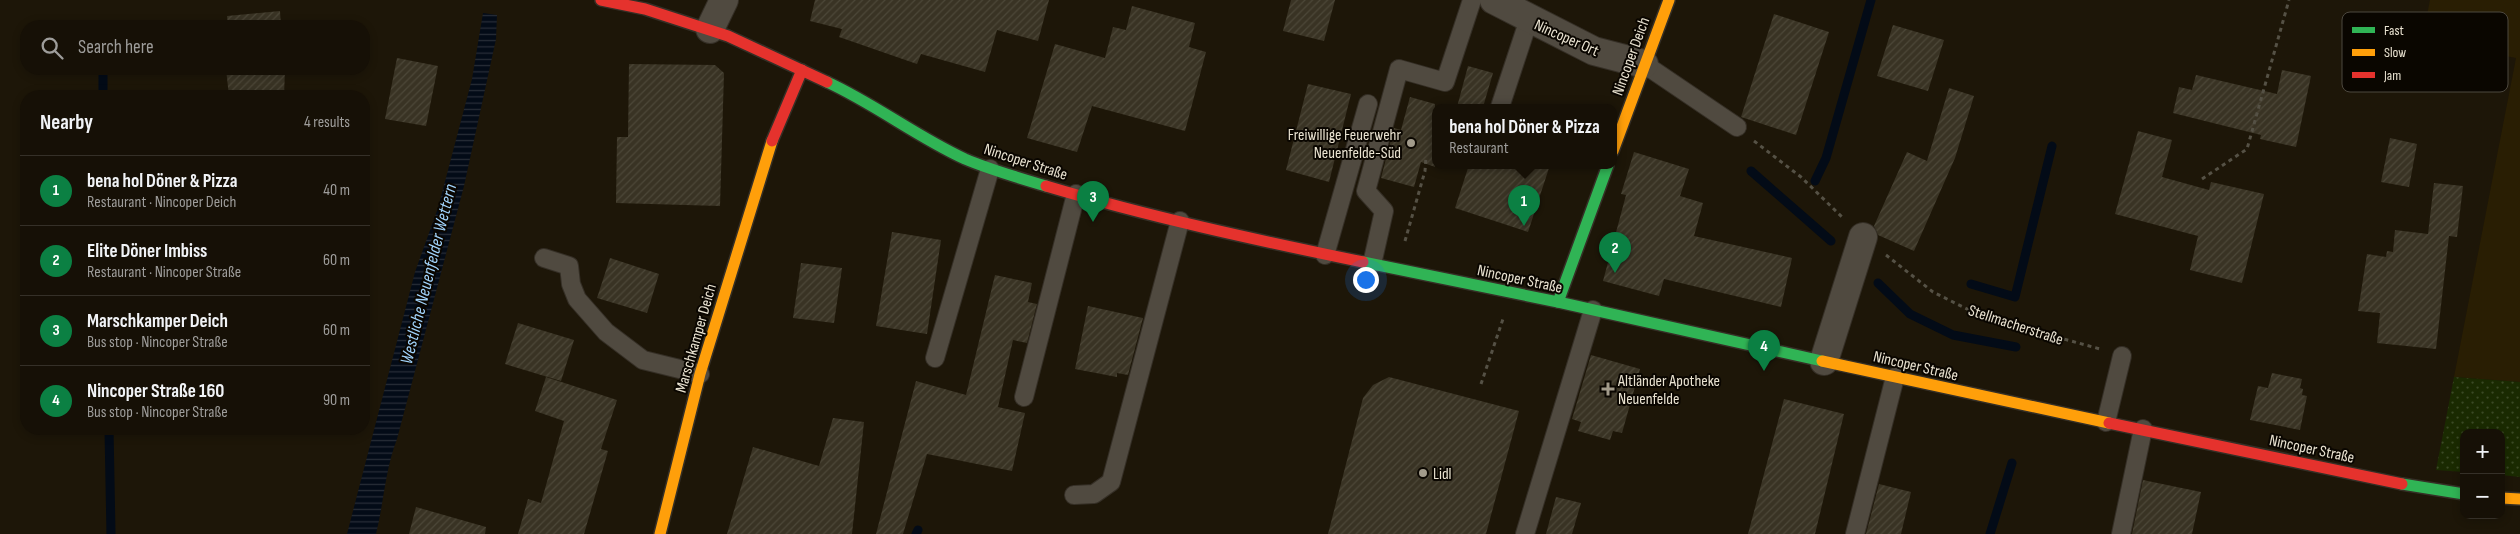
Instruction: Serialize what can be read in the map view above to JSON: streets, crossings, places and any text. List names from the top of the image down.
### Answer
{
  "streets": {
    "main road": ["Nincoper Deich", "Nincoper Straße", "Marschkamper Deich"],
    "street": ["Nincoper Ort"],
    "path": ["Stellmacherstraße"]
  },
  "crossings": [
    ["Nincoper Ort", "Nincoper Deich"],
    ["Nincoper Straße", "Marschkamper Deich"]
  ],
  "water": ["Westliche Neuenfelder Wettern"],
  "places": {
    "other": ["Freiwillige Feuerwehr Neuenfelde-Süd", "Lidl"],
    "health": ["Altländer Apotheke Neuenfelde"]
  },
  "legend": ["Fast", "Slow", "Jam"],
  "page": {
    "search": "Search here",
    "heading": ["Nearby", "4 results"],
    "popup": ["bena hol Döner & Pizza", "Restaurant"],
    "list": [
      {
        "mark": "1",
        "name": "bena hol Döner & Pizza",
        "note": "Restaurant · Nincoper Deich",
        "value": "40 m"
      },
      {
        "mark": "2",
        "name": "Elite Döner Imbiss",
        "note": "Restaurant · Nincoper Straße",
        "value": "60 m"
      },
      {
        "mark": "3",
        "name": "Marschkamper Deich",
        "note": "Bus stop · Nincoper Straße",
        "value": "60 m"
      },
      {
        "mark": "4",
        "name": "Nincoper Straße 160",
        "note": "Bus stop · Nincoper Straße",
        "value": "90 m"
      }
    ],
    "pins": [
      "3",
      "1",
      "2",
      "4"
    ],
    "map_buttons": ["+", "−"]
  }
}
